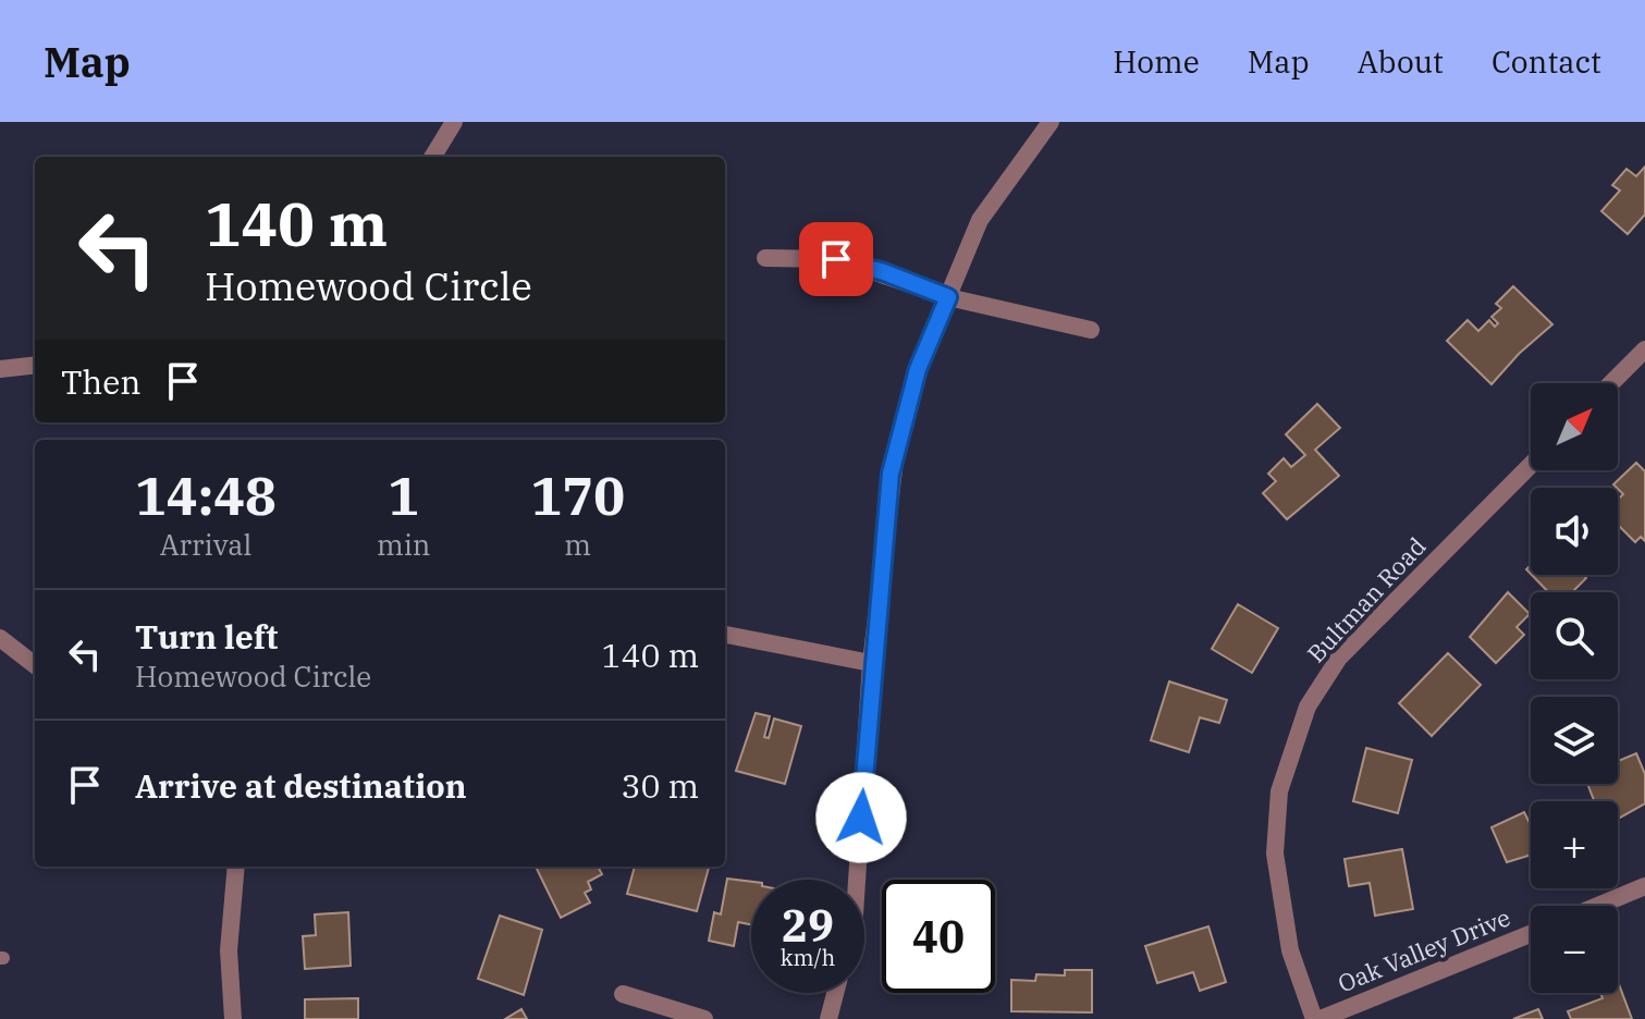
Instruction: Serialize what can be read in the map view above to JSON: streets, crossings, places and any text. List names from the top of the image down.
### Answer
{
  "streets": {
    "street": ["Bultman Road", "Oak Valley Drive"]
  },
  "crossings": [
    ["Bultman Road", "Oak Valley Drive"]
  ],
  "north": "top right",
  "page": {
    "header": "Map",
    "nav": [
      "Home",
      "Map",
      "About",
      "Contact"
    ],
    "turn": ["140 m", "Homewood Circle"],
    "then": "Then",
    "map_buttons": ["+", "−"],
    "eta": [
      "14:48",
      "Arrival",
      "1",
      "min",
      "170",
      "m"
    ],
    "list": [
      {
        "name": "Turn left",
        "note": "Homewood Circle",
        "value": "140 m"
      },
      {
        "name": "Arrive at destination",
        "value": "30 m"
      }
    ],
    "speed": "29 km/h",
    "limit": "40"
  }
}
